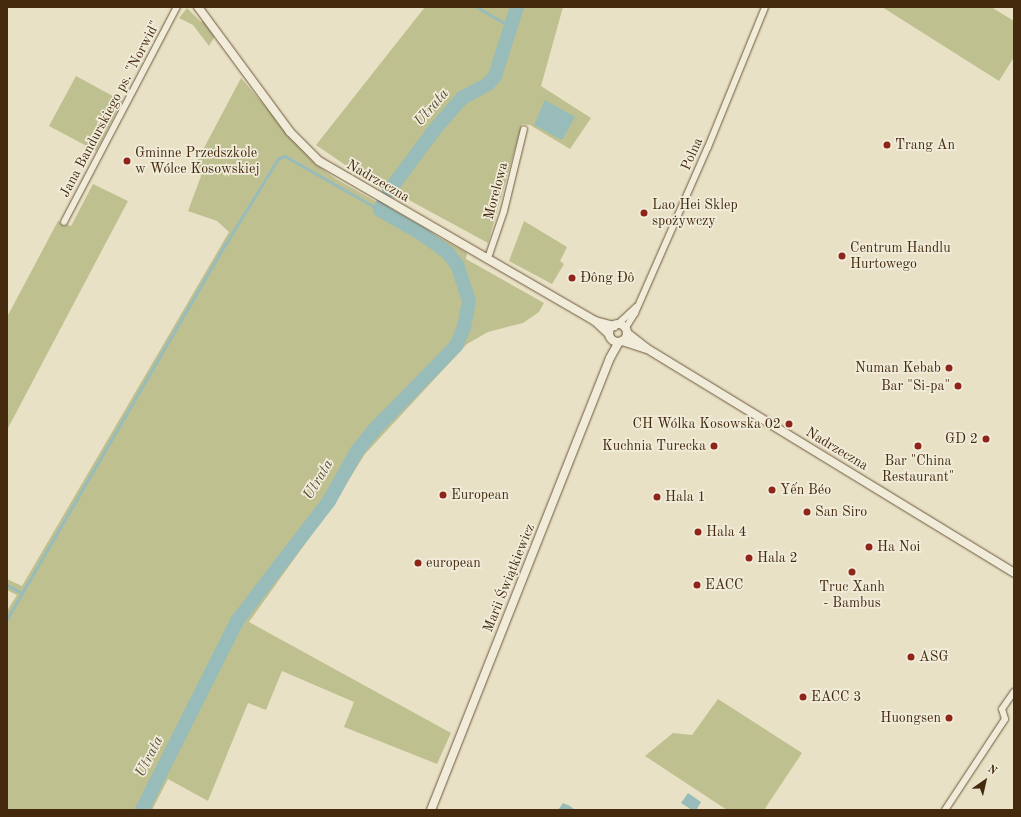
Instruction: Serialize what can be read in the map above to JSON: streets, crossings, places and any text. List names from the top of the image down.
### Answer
{
  "streets": {
    "street": [
      "Jana Bandurskiego ps. \"Norwid\"",
      "Polna",
      "Nadrzeczna",
      "Morelowa",
      "Marii Świątkiewicz"
    ]
  },
  "crossings": [
    ["Polna", "Nadrzeczna"],
    ["Polna", "Marii Świątkiewicz"],
    ["Nadrzeczna", "Morelowa"],
    ["Nadrzeczna", "Marii Świątkiewicz"]
  ],
  "water": ["Utrata"],
  "places": [
    "Trang An",
    "Gminne Przedszkole w Wólce Kosowskiej",
    "Lao Hei Sklep spożywczy",
    "Centrum Handlu Hurtowego",
    "Đông Đô",
    "Numan Kebab",
    "Bar \"Si-pa\"",
    "CH Wólka Kosowska 02",
    "GD 2",
    "Kuchnia Turecka",
    "Bar \"China Restaurant\"",
    "Yến Béo",
    "European",
    "Hala 1",
    "San Siro",
    "Hala 4",
    "Ha Noi",
    "Hala 2",
    "european",
    "Truc Xanh - Bambus",
    "EACC",
    "ASG",
    "EACC 3",
    "Huongsen"
  ],
  "north": "top right"
}
